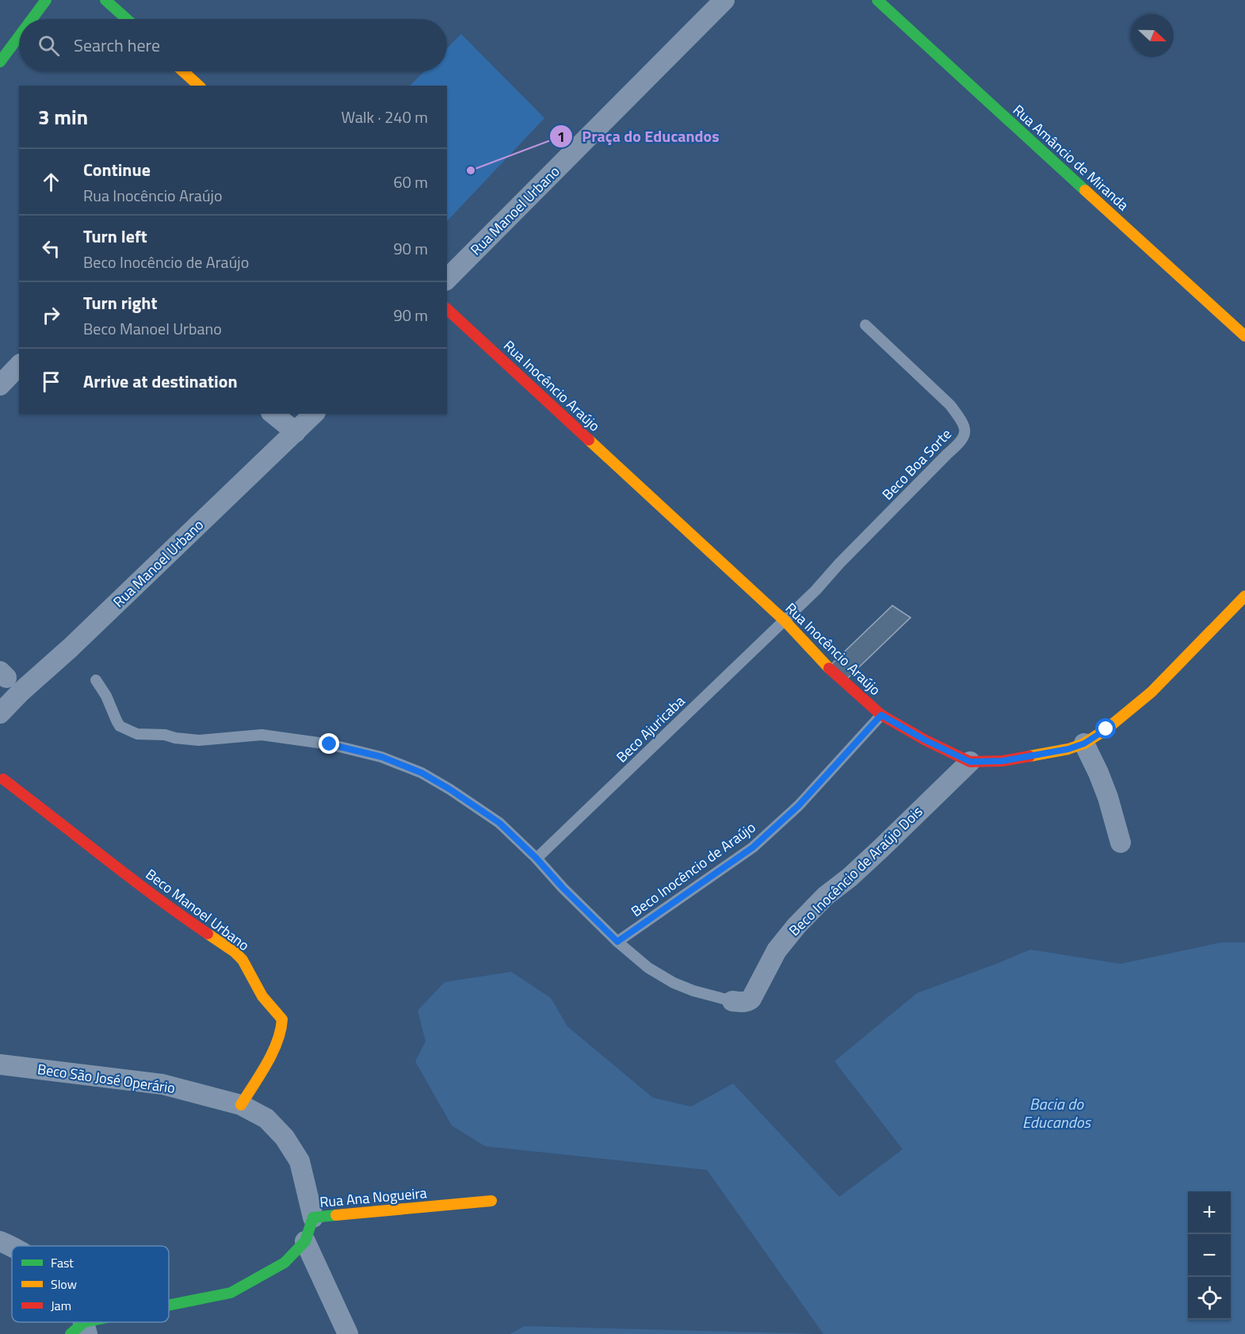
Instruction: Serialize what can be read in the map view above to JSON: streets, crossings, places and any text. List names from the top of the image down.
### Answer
{
  "streets": {
    "street": [
      "Rua Amâncio de Miranda",
      "Rua Manoel Urbano",
      "Rua Inocêncio Araújo",
      "Beco Inocêncio de Araújo Dois",
      "Beco Manoel Urbano",
      "Beco São José Operário",
      "Rua Ana Nogueira"
    ],
    "lane": ["Beco Boa Sorte", "Beco Ajuricaba", "Beco Inocêncio de Araújo"]
  },
  "crossings": [
    ["Rua Inocêncio Araújo", "Beco Boa Sorte"],
    ["Rua Inocêncio Araújo", "Beco Ajuricaba"],
    ["Rua Inocêncio Araújo", "Beco Inocêncio de Araújo"],
    ["Rua Inocêncio Araújo", "Beco Inocêncio de Araújo Dois"],
    ["Beco Boa Sorte", "Beco Ajuricaba"],
    ["Beco Manoel Urbano", "Beco São José Operário"],
    ["Beco São José Operário", "Rua Ana Nogueira"]
  ],
  "water": ["Bacia do Educandos"],
  "places": ["Praça do Educandos"],
  "legend": ["Fast", "Slow", "Jam"],
  "north": "right",
  "page": {
    "search": "Search here",
    "heading": ["3 min", "Walk · 240 m"],
    "list": [
      ["Continue", "Rua Inocêncio Araújo", "60 m"],
      ["Turn left", "Beco Inocêncio de Araújo", "90 m"],
      ["Turn right", "Beco Manoel Urbano", "90 m"],
      "Arrive at destination"
    ],
    "map_buttons": ["+", "−"]
  }
}
